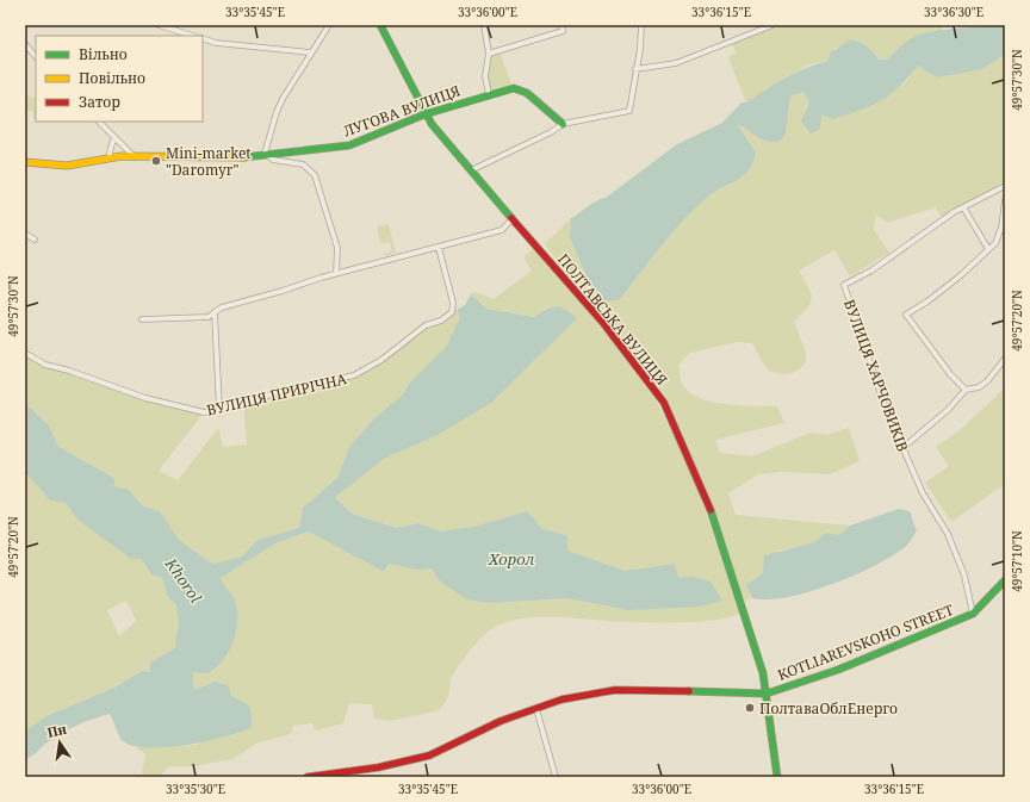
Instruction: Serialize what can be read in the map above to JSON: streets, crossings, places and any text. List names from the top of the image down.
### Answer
{
  "streets": {
    "street": [
      "ЛУГОВА ВУЛИЦЯ",
      "ПОЛТАВСЬКА ВУЛИЦЯ",
      "ВУЛИЦЯ ХАРЧОВИКІВ",
      "ВУЛИЦЯ ПРИРІЧНА",
      "KOTLIAREVSKOHO STREET"
    ]
  },
  "crossings": [
    ["ЛУГОВА ВУЛИЦЯ", "ПОЛТАВСЬКА ВУЛИЦЯ"],
    ["ПОЛТАВСЬКА ВУЛИЦЯ", "KOTLIAREVSKOHO STREET"],
    ["ВУЛИЦЯ ХАРЧОВИКІВ", "KOTLIAREVSKOHO STREET"]
  ],
  "water": ["Хорол", "Khorol"],
  "places": ["Mini-market \"Daromyr\"", "ПолтаваОблЕнерго"],
  "legend": ["Вільно", "Повільно", "Затор"],
  "north": "top",
  "coordinates": [
    "33°35'45\"E",
    "33°36'00\"E",
    "33°36'15\"E",
    "33°36'30\"E",
    "49°57'30\"N",
    "49°57'20\"N",
    "49°57'10\"N",
    "33°35'30\"E"
  ]
}
